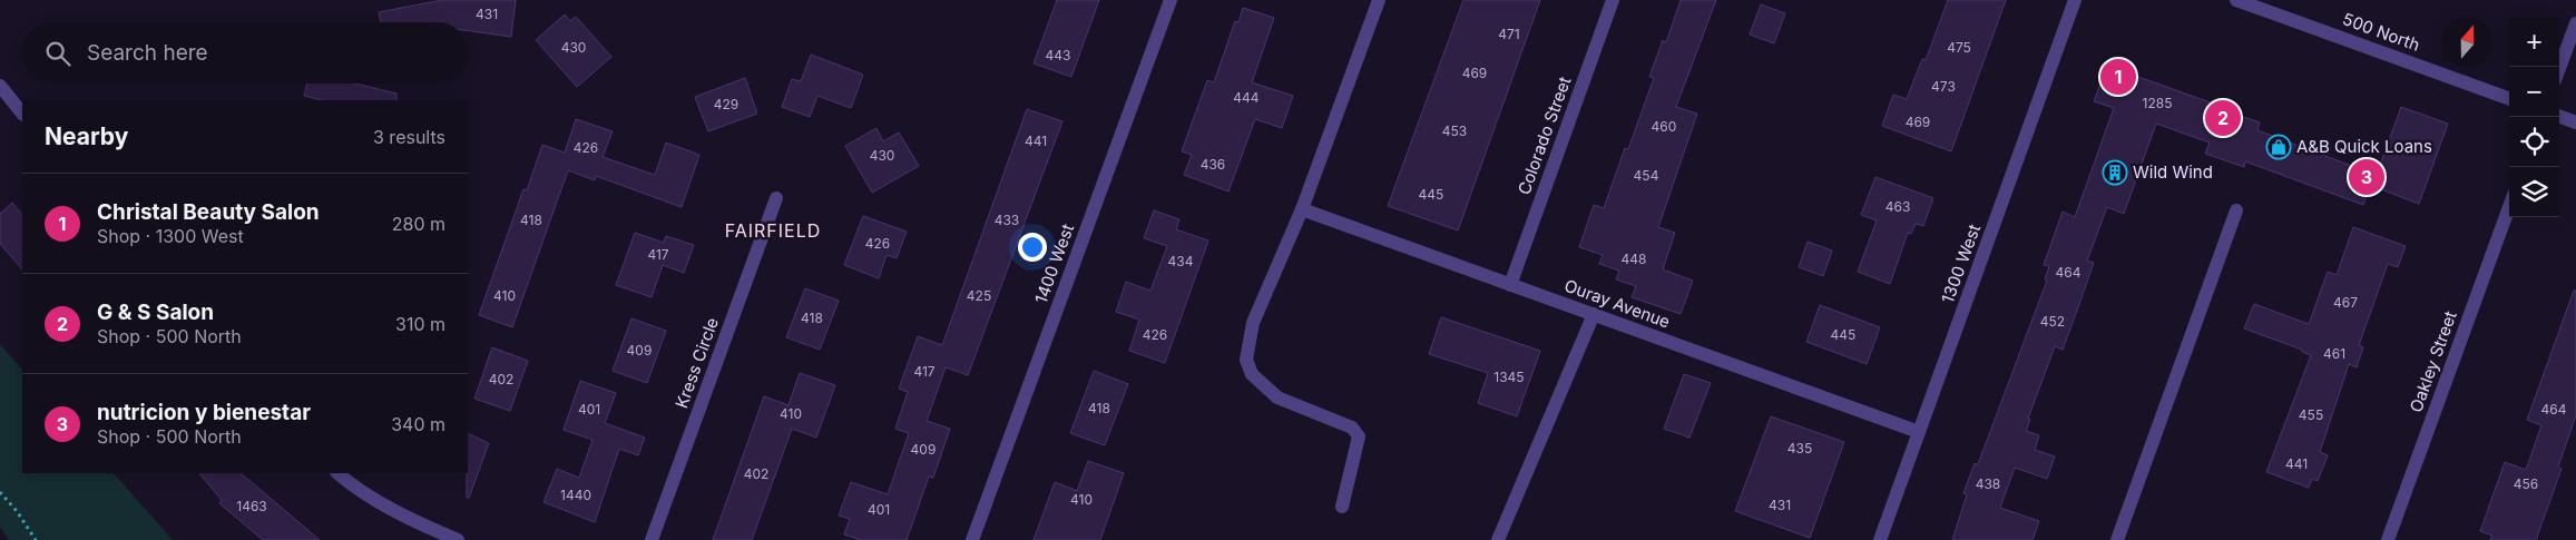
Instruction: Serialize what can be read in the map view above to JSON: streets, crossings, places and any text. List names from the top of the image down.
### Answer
{
  "streets": {
    "street": [
      "500 North",
      "Colorado Street",
      "1400 West",
      "1300 West",
      "Ouray Avenue",
      "Oakley Street",
      "Kress Circle"
    ]
  },
  "crossings": [
    ["Colorado Street", "Ouray Avenue"],
    ["1300 West", "Ouray Avenue"]
  ],
  "districts": ["FAIRFIELD"],
  "places": {
    "shop": ["A&B Quick Loans"],
    "building": ["Wild Wind"]
  },
  "house_numbers": [
    "431",
    "471",
    "430",
    "475",
    "443",
    "469",
    "473",
    "444",
    "1285",
    "429",
    "469",
    "460",
    "453",
    "441",
    "426",
    "430",
    "436",
    "454",
    "445",
    "463",
    "418",
    "433",
    "426",
    "417",
    "448",
    "434",
    "464",
    "410",
    "425",
    "467",
    "418",
    "452",
    "426",
    "445",
    "409",
    "461",
    "417",
    "1345",
    "402",
    "418",
    "401",
    "464",
    "410",
    "455",
    "435",
    "409",
    "441",
    "402",
    "438",
    "456",
    "1440",
    "410",
    "431",
    "1463",
    "401"
  ],
  "north": "top",
  "page": {
    "map_buttons": ["+", "−"],
    "search": "Search here",
    "pins": ["1", "2", "3"],
    "heading": ["Nearby", "3 results"],
    "list": [
      {
        "mark": "1",
        "name": "Christal Beauty Salon",
        "note": "Shop · 1300 West",
        "value": "280 m"
      },
      {
        "mark": "2",
        "name": "G & S Salon",
        "note": "Shop · 500 North",
        "value": "310 m"
      },
      {
        "mark": "3",
        "name": "nutricion y bienestar",
        "note": "Shop · 500 North",
        "value": "340 m"
      }
    ]
  }
}
